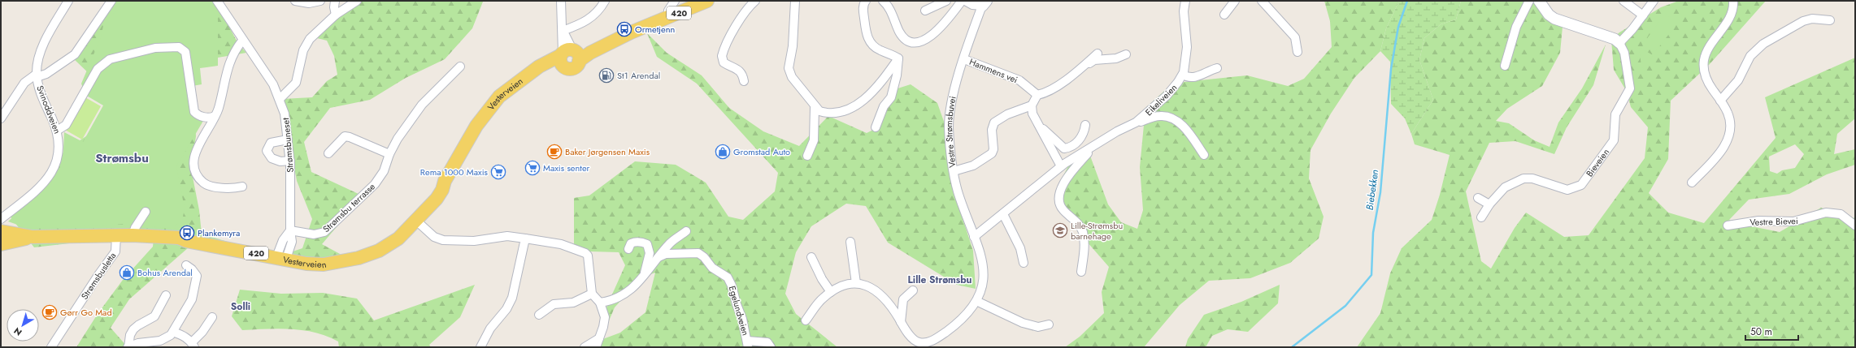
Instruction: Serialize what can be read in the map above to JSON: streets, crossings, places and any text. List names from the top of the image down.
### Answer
{
  "streets": {
    "main road": ["420", "Vesterveien"],
    "street": [
      "Hammens vei",
      "Eikeliveien",
      "Svinoddveien",
      "Vestre Strømsbuvei",
      "Strømsbuneset",
      "Bieveien",
      "Strømsbu terrasse",
      "Vestre Bievei",
      "Strømsbusletta",
      "Egelundveien"
    ]
  },
  "crossings": [
    ["Hammens vei", "Vestre Strømsbuvei"],
    ["Vesterveien", "Strømsbuneset"],
    ["Vesterveien", "Strømsbusletta"],
    ["Eikeliveien", "Vestre Strømsbuvei"],
    ["Strømsbuneset", "Strømsbu terrasse"]
  ],
  "districts": ["Strømsbu", "Lille Strømsbu", "Solli"],
  "water": ["Biebekken"],
  "places": {
    "bus stop": ["Ormetjenn", "Plankemyra"],
    "fuel station": ["St1 Arendal"],
    "cafe": ["Baker Jørgensen Maxis", "Gørr Go Mad"],
    "shop": ["Gromstad Auto", "Bohus Arendal"],
    "supermarket": ["Maxis senter", "Rema 1000 Maxis"],
    "school or university": ["Lille-Strømsbu barnehage"]
  },
  "scale_bar": "50 m",
  "north": "bottom left"
}
